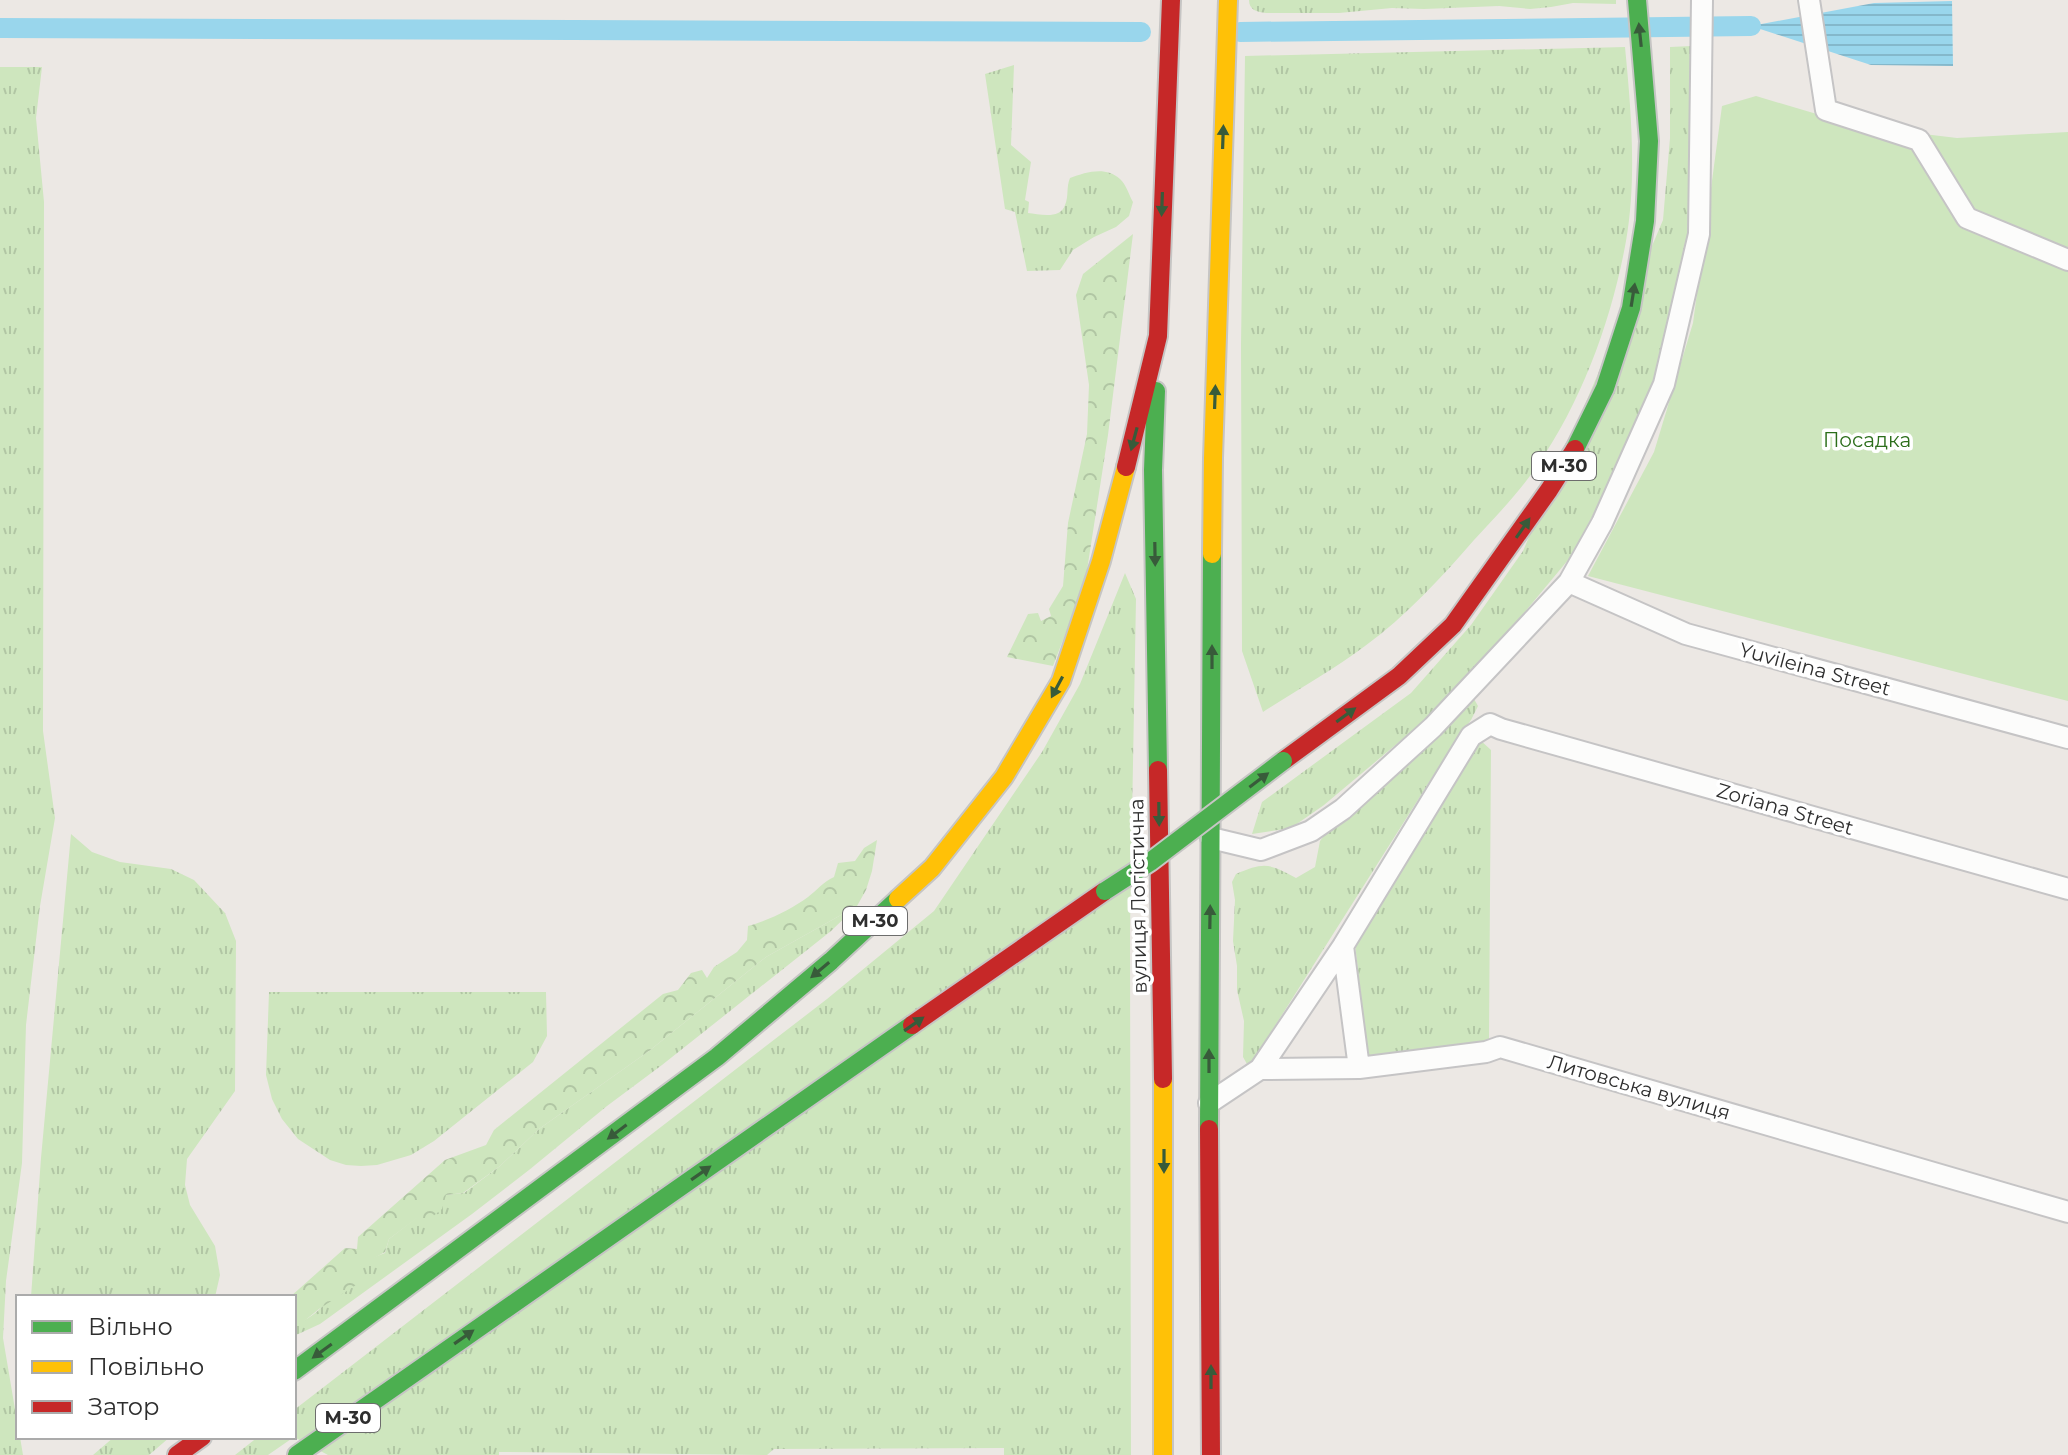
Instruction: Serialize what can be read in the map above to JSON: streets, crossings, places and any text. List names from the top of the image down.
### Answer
{
  "streets": {
    "main road": ["М-30", "вулиця Логістична"],
    "street": ["Yuvileina Street", "Zoriana Street", "Литовська вулиця"]
  },
  "crossings": [
    ["М-30", "вулиця Логістична"]
  ],
  "parks": ["Посадка"],
  "legend": ["Вільно", "Повільно", "Затор"]
}
